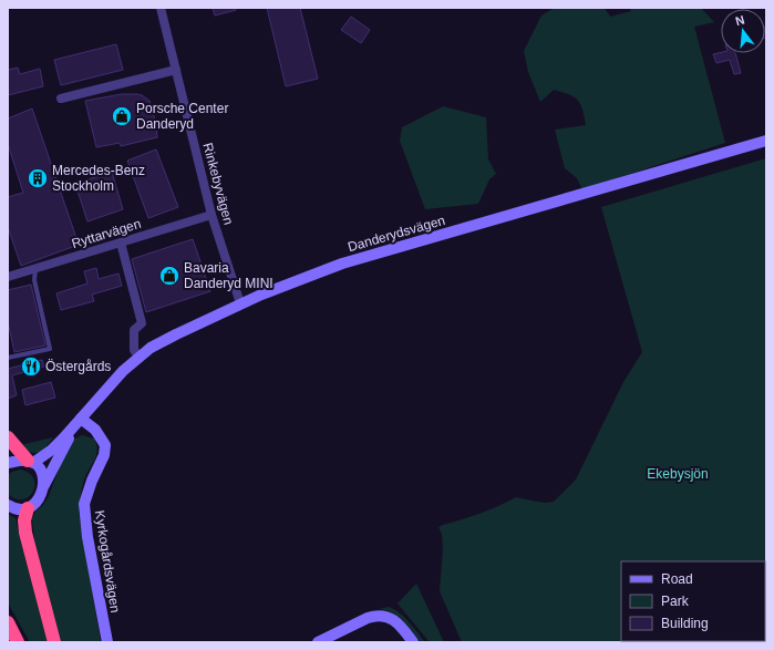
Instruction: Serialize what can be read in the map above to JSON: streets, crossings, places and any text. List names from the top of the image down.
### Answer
{
  "streets": {
    "street": [
      "Rinkebyvägen",
      "Ryttarvägen",
      "Danderydsvägen",
      "Kyrkogårdsvägen"
    ]
  },
  "crossings": [
    ["Rinkebyvägen", "Ryttarvägen"],
    ["Rinkebyvägen", "Danderydsvägen"],
    ["Danderydsvägen", "Kyrkogårdsvägen"]
  ],
  "parks": ["Ekebysjön"],
  "places": {
    "shop": ["Porsche Center Danderyd", "Bavaria Danderyd MINI"],
    "building": ["Mercedes-Benz Stockholm"],
    "restaurant": ["Östergårds"]
  },
  "legend": ["Road", "Park", "Building"],
  "north": "top"
}
